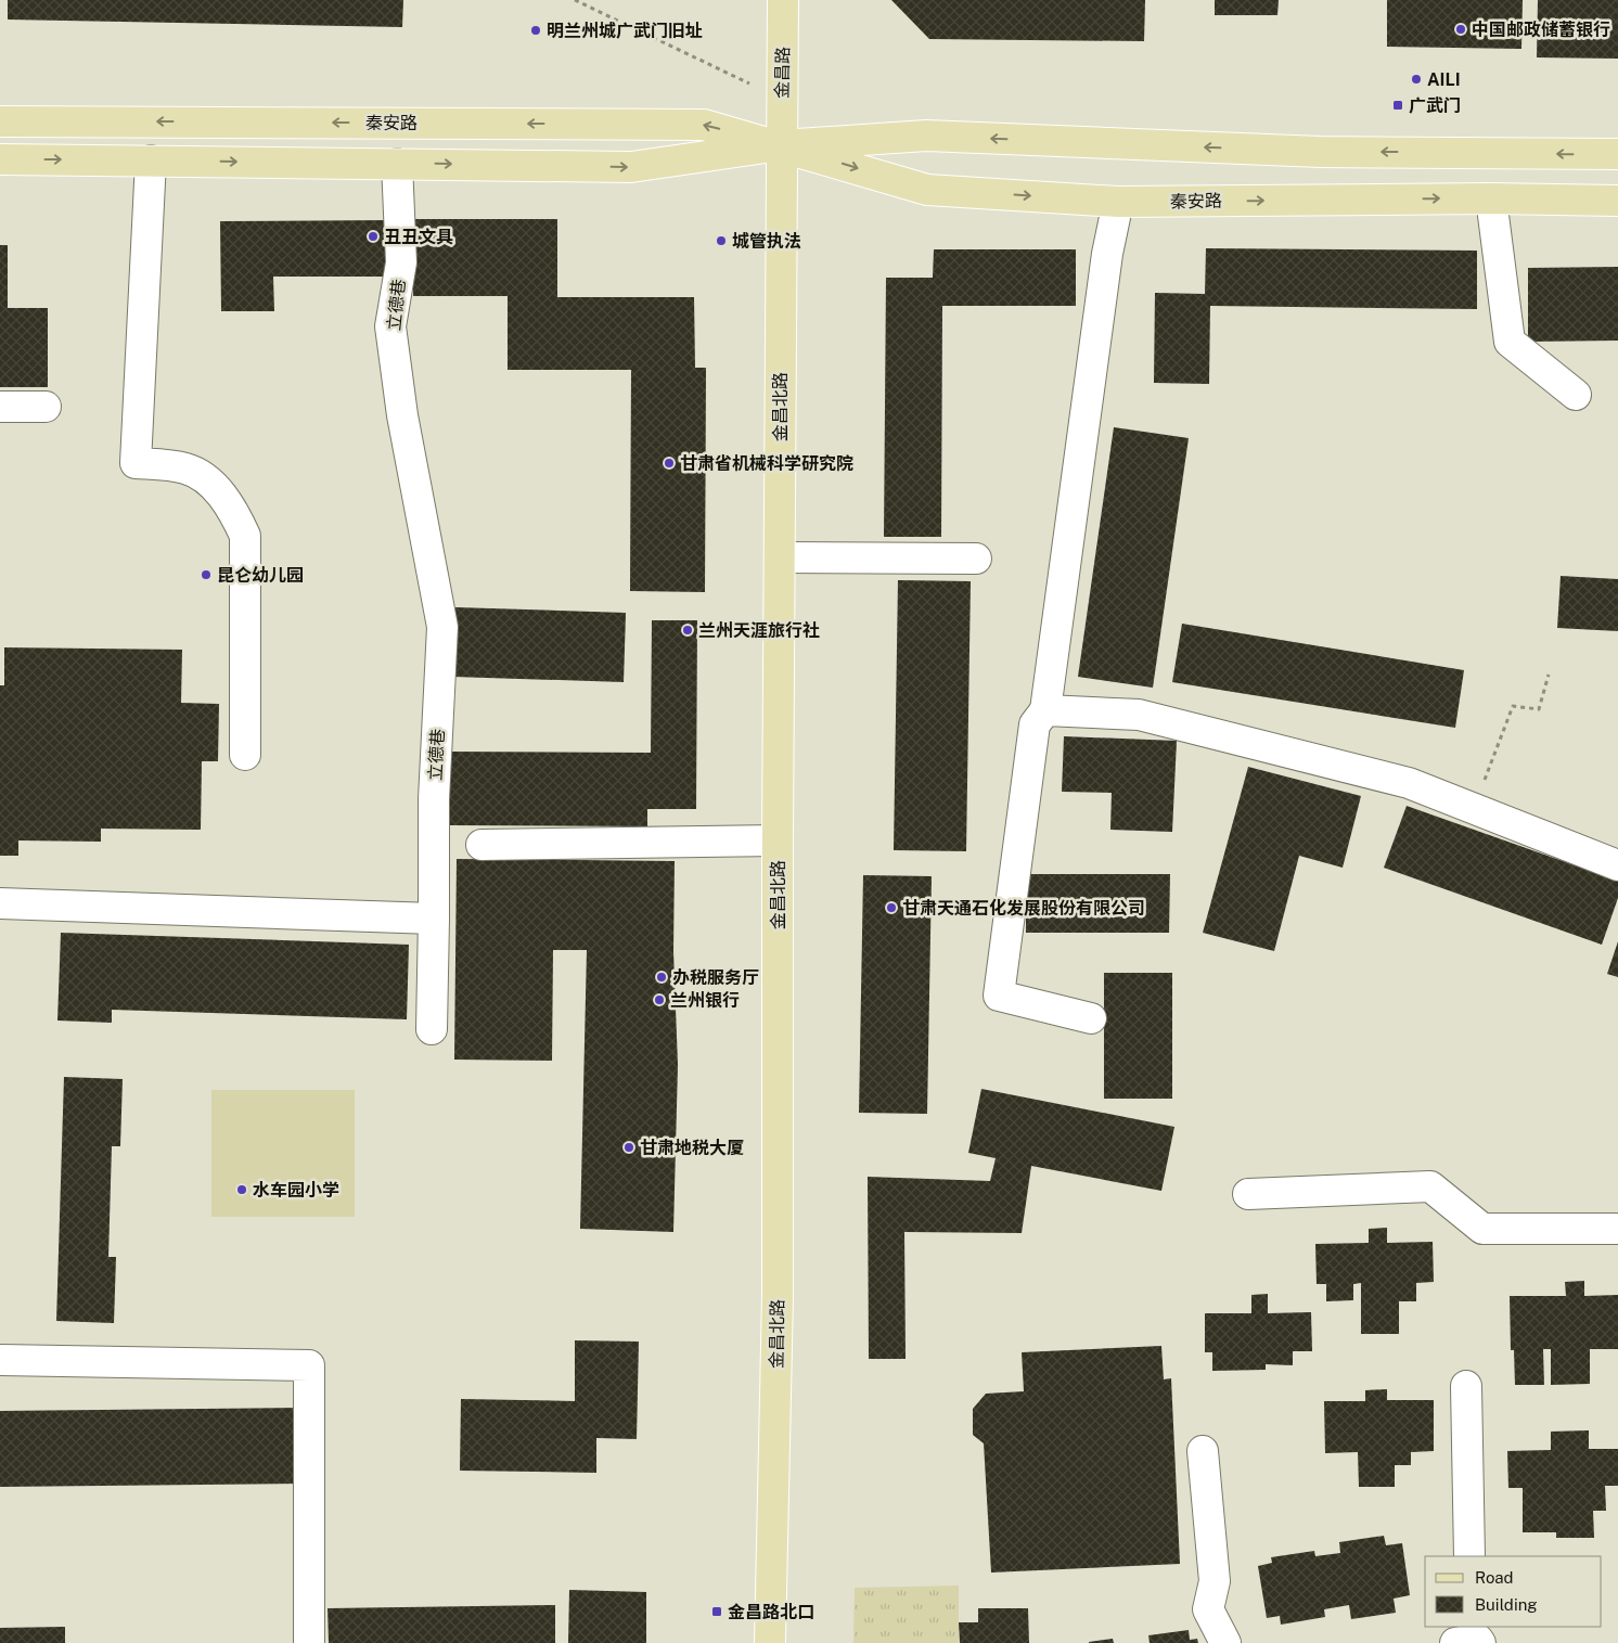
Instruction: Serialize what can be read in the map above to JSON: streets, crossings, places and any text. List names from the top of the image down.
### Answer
{
  "streets": {
    "main road": ["金昌路", "秦安路", "金昌北路"],
    "street": ["立德巷"]
  },
  "crossings": [
    ["金昌路", "秦安路"],
    ["金昌路", "金昌北路"],
    ["秦安路", "立德巷"],
    ["秦安路", "金昌北路"]
  ],
  "places": {
    "other": [
      "中国邮政储蓄银行",
      "明兰州城广武门旧址",
      "AILI",
      "丑丑文具",
      "城管执法",
      "甘肃省机械科学研究院",
      "昆仑幼儿园",
      "兰州天涯旅行社",
      "甘肃天通石化发展股份有限公司",
      "办税服务厅",
      "兰州银行",
      "甘肃地税大厦",
      "水车园小学"
    ],
    "transit": ["广武门", "金昌路北口"]
  },
  "legend": ["Road", "Building"]
}
